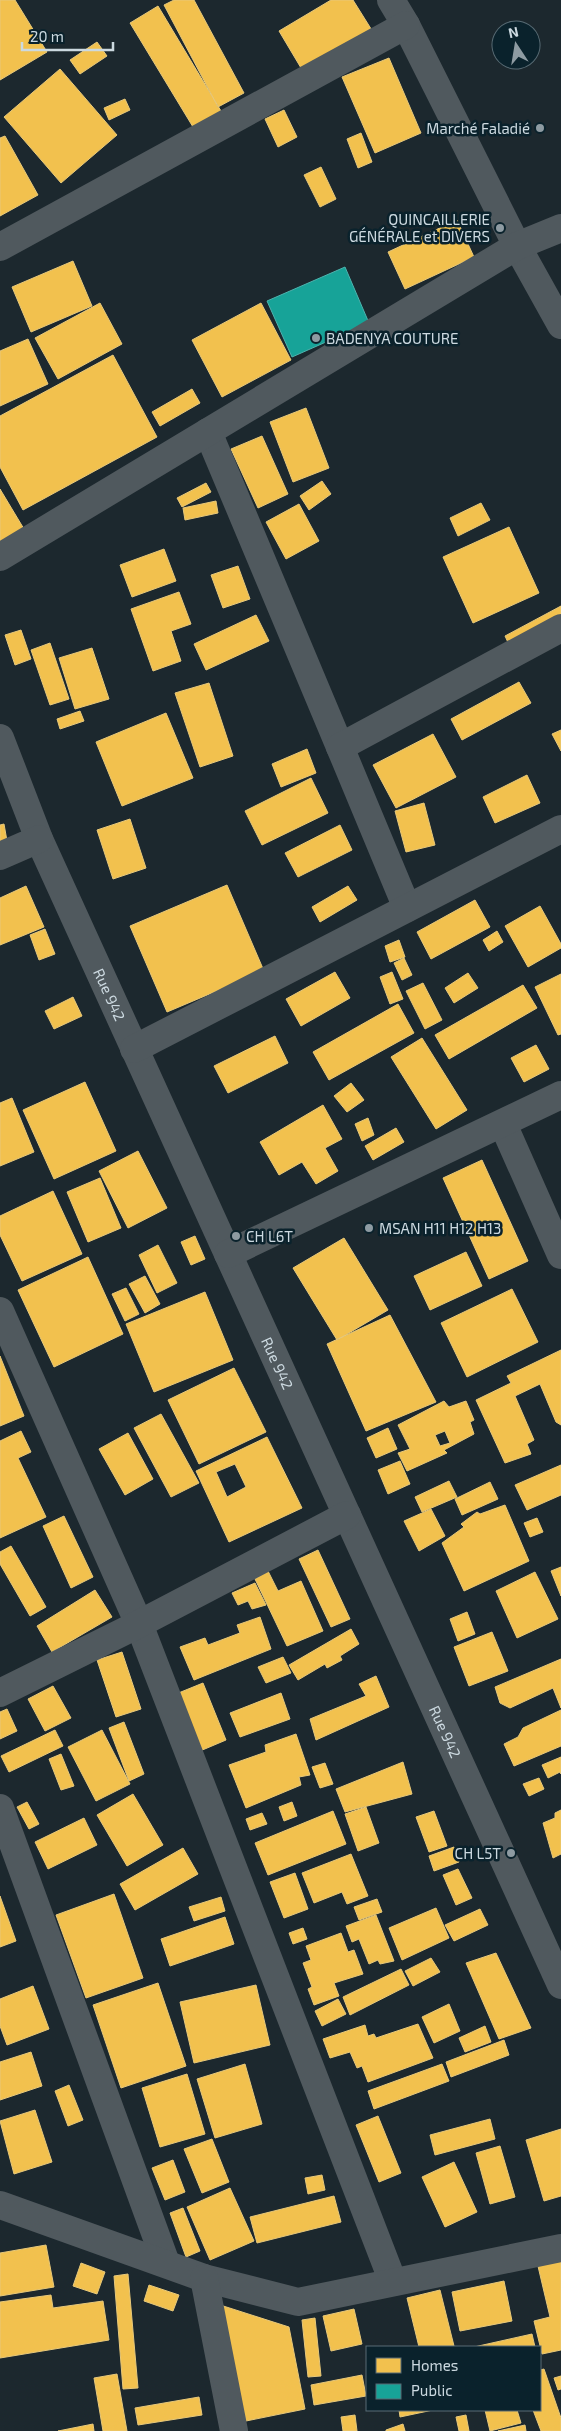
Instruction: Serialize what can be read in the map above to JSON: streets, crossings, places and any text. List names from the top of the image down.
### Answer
{
  "streets": {
    "street": ["Rue 942"]
  },
  "places": [
    "Marché Faladié",
    "QUINCAILLERIE GÉNÉRALE et DIVERS",
    "BADENYA COUTURE",
    "MSAN H11 H12 H13",
    "CH L6T",
    "CH L5T"
  ],
  "legend": ["Homes", "Public"],
  "scale_bar": "20 m",
  "north": "top"
}
